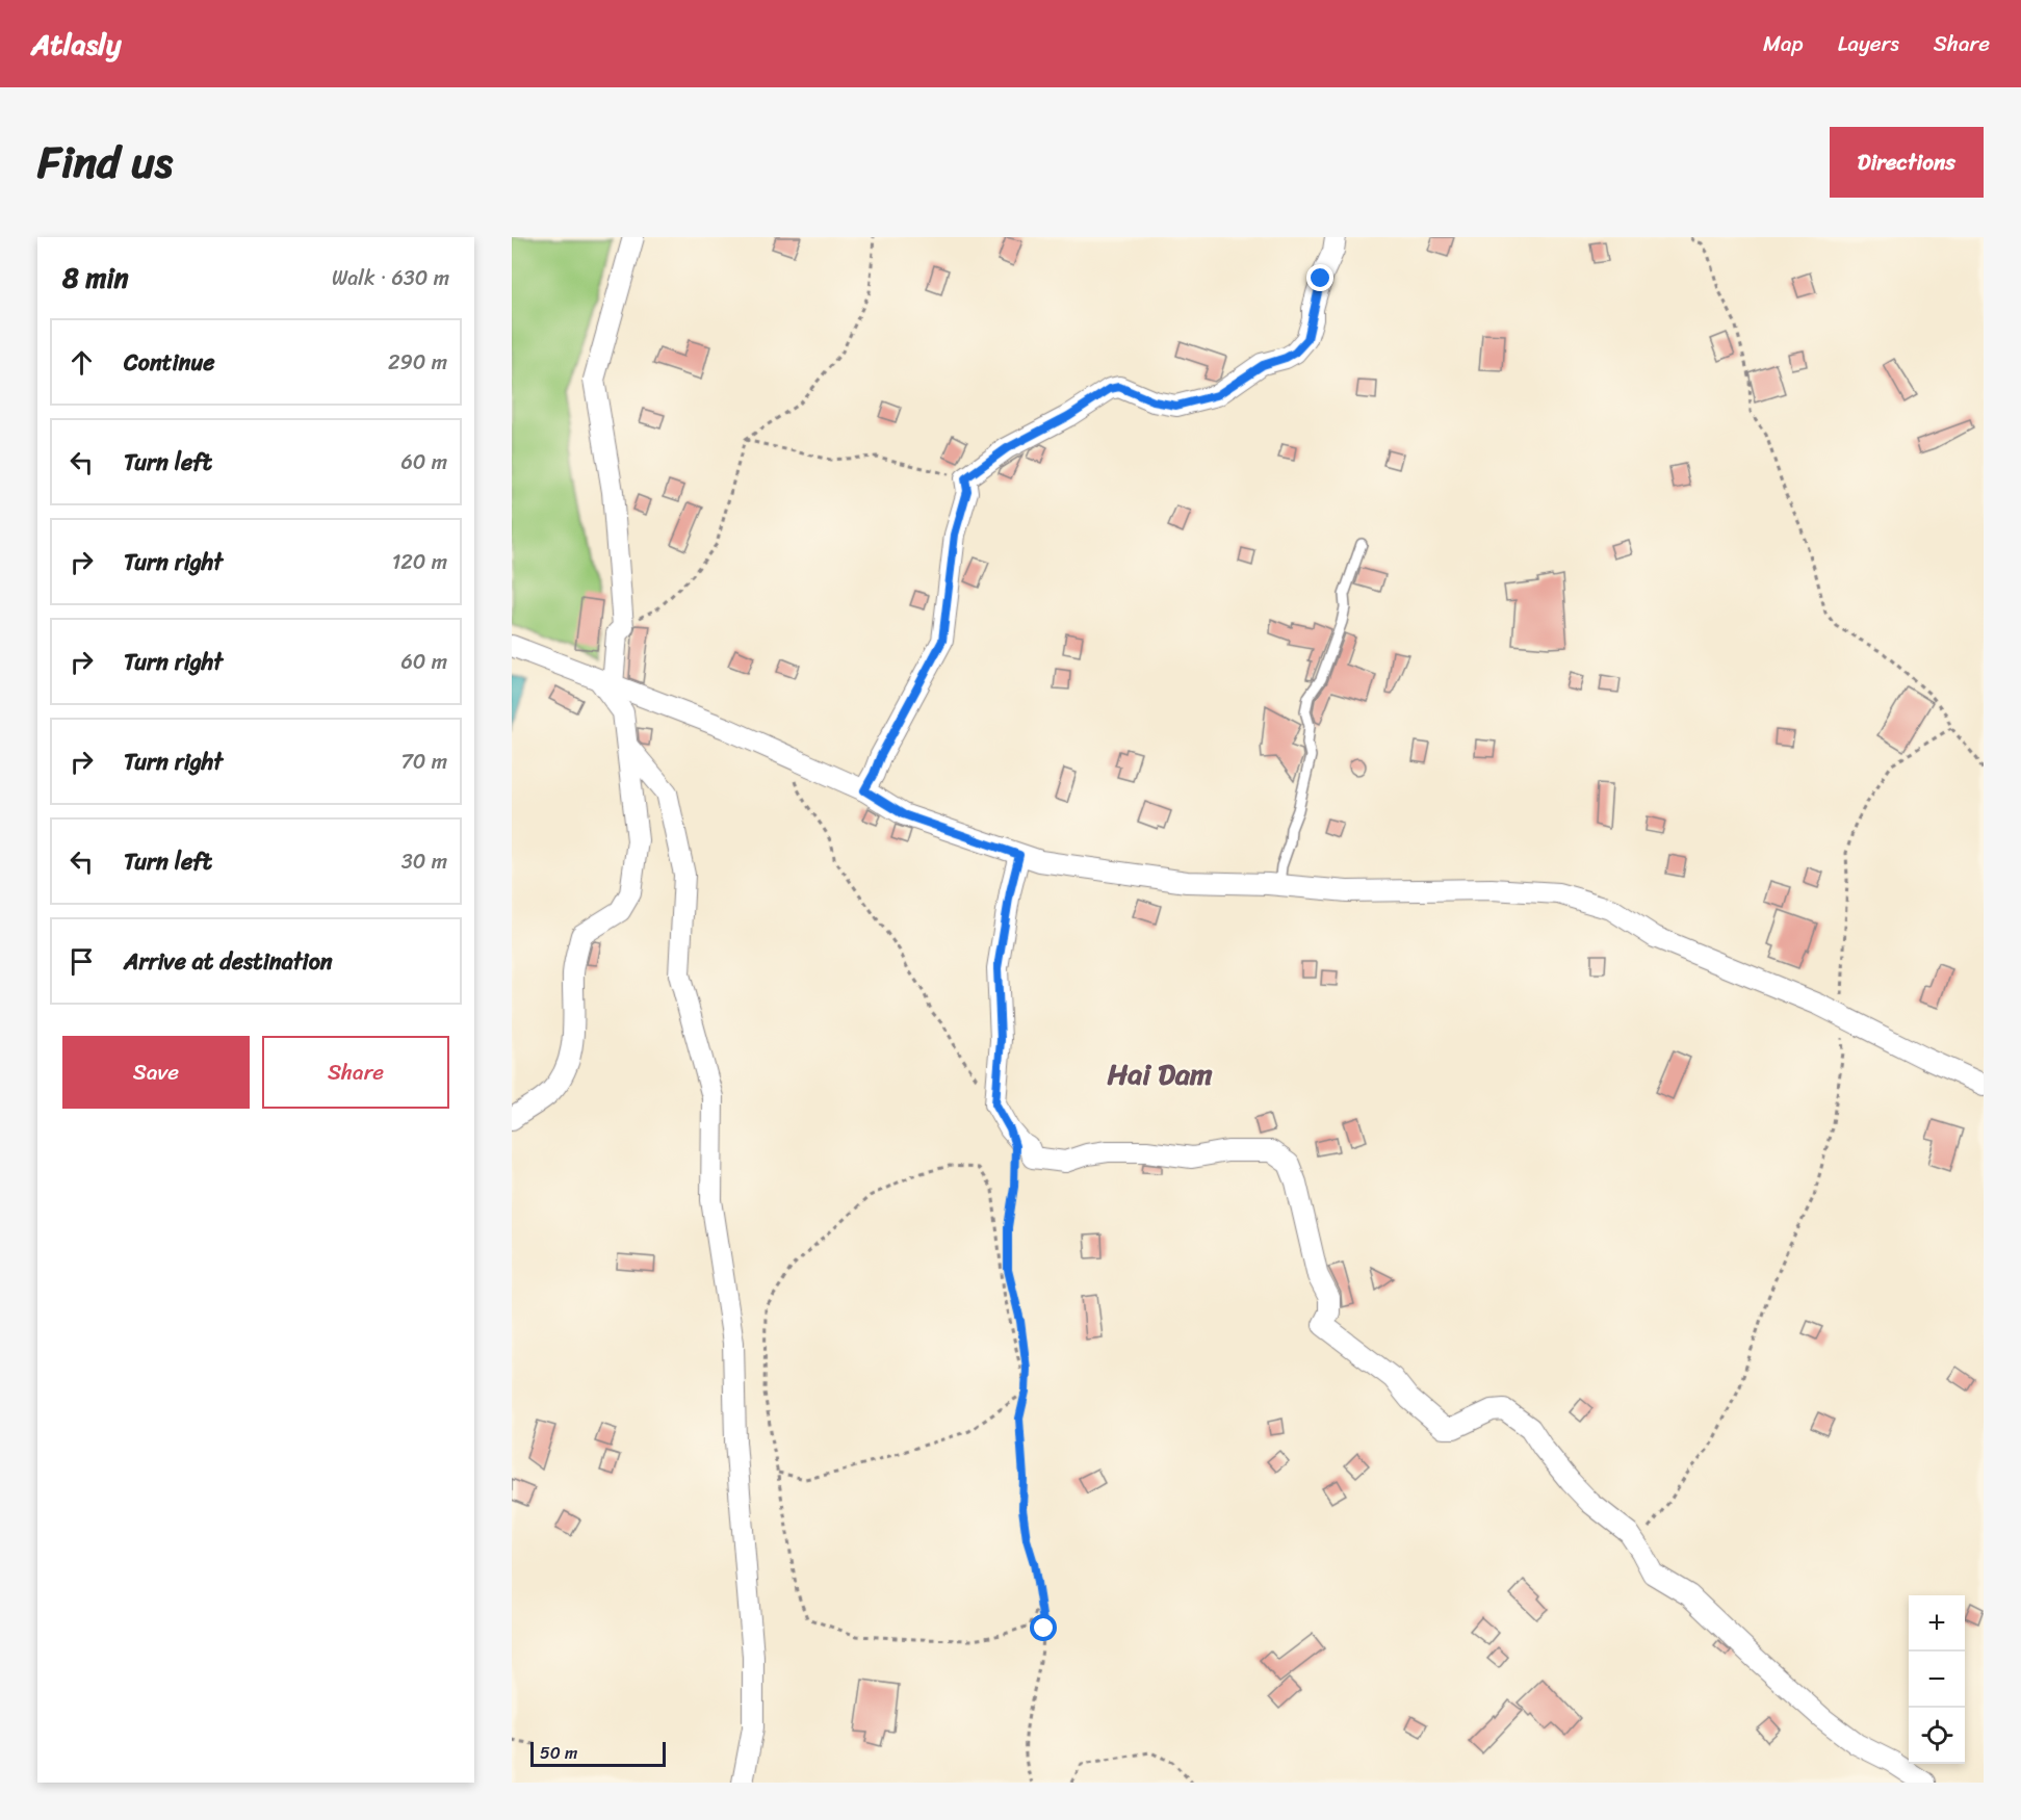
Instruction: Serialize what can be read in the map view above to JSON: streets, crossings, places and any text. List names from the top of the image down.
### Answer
{
  "districts": ["Hai Dam"],
  "scale_bar": "50 m",
  "page": {
    "header": "Atlasly",
    "nav": ["Map", "Layers", "Share"],
    "title": "Find us",
    "buttons": [
      "Directions",
      ["Save", "Share"]
    ],
    "heading": ["8 min", "Walk · 630 m"],
    "list": [
      ["Continue", "290 m"],
      ["Turn left", "60 m"],
      ["Turn right", "120 m"],
      ["Turn right", "60 m"],
      ["Turn right", "70 m"],
      ["Turn left", "30 m"],
      "Arrive at destination"
    ],
    "map_buttons": ["+", "−"],
    "scale": "50 m"
  }
}
